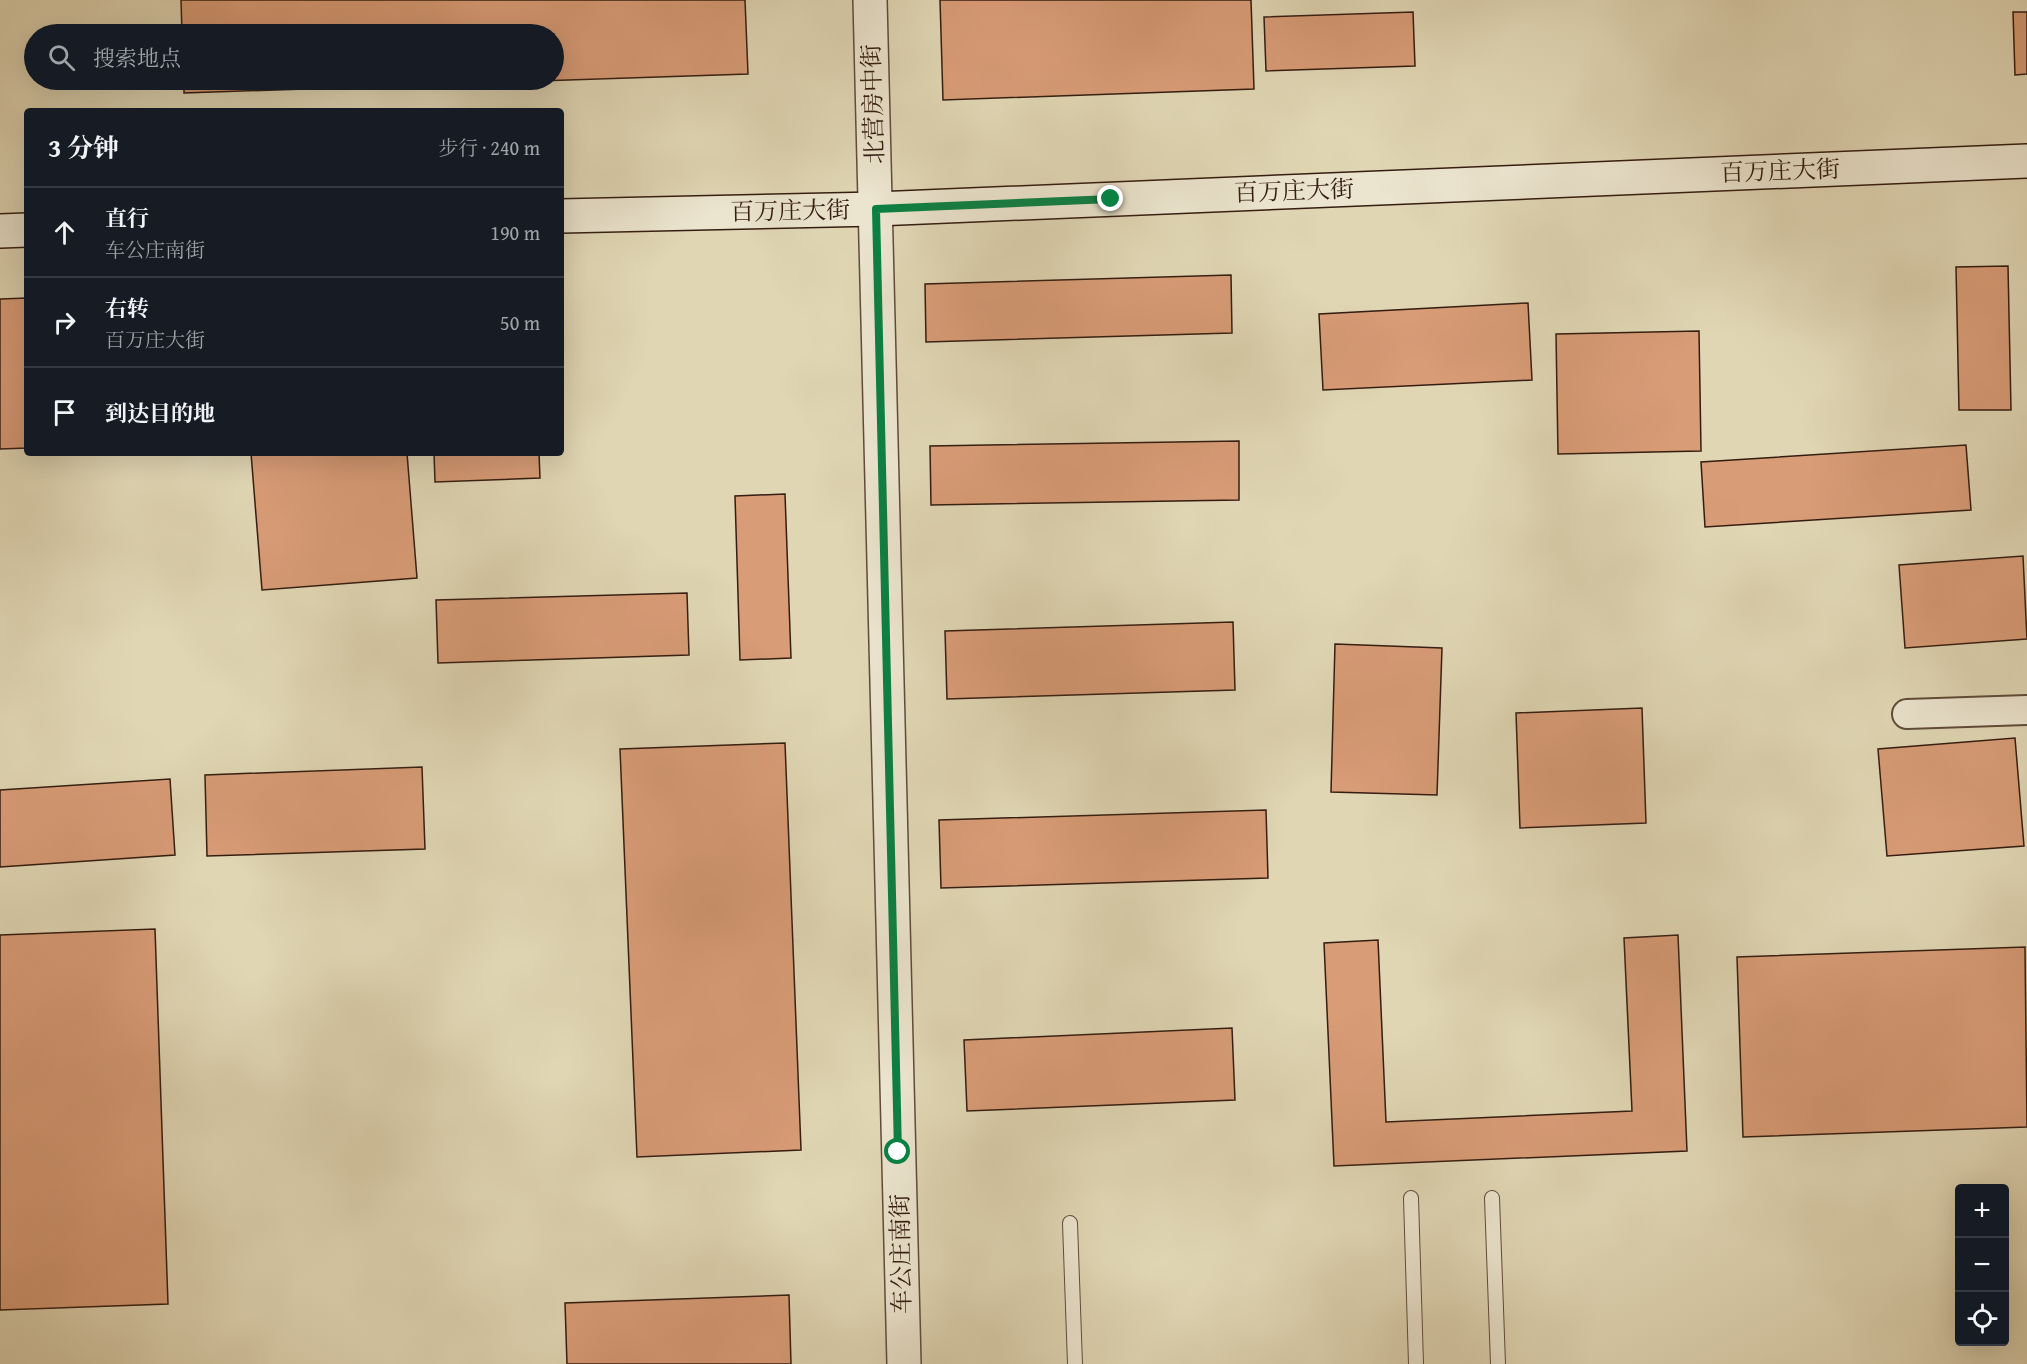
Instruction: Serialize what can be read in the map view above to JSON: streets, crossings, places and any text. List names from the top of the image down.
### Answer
{
  "streets": {
    "main road": ["北营房中街", "百万庄大街", "车公庄南街"]
  },
  "crossings": [
    ["北营房中街", "百万庄大街"],
    ["北营房中街", "车公庄南街"],
    ["百万庄大街", "车公庄南街"]
  ],
  "page": {
    "search": "搜索地点",
    "heading": ["3 分钟", "步行 · 240 m"],
    "list": [
      ["直行", "车公庄南街", "190 m"],
      ["右转", "百万庄大街", "50 m"],
      "到达目的地"
    ],
    "map_buttons": ["+", "−"]
  }
}
